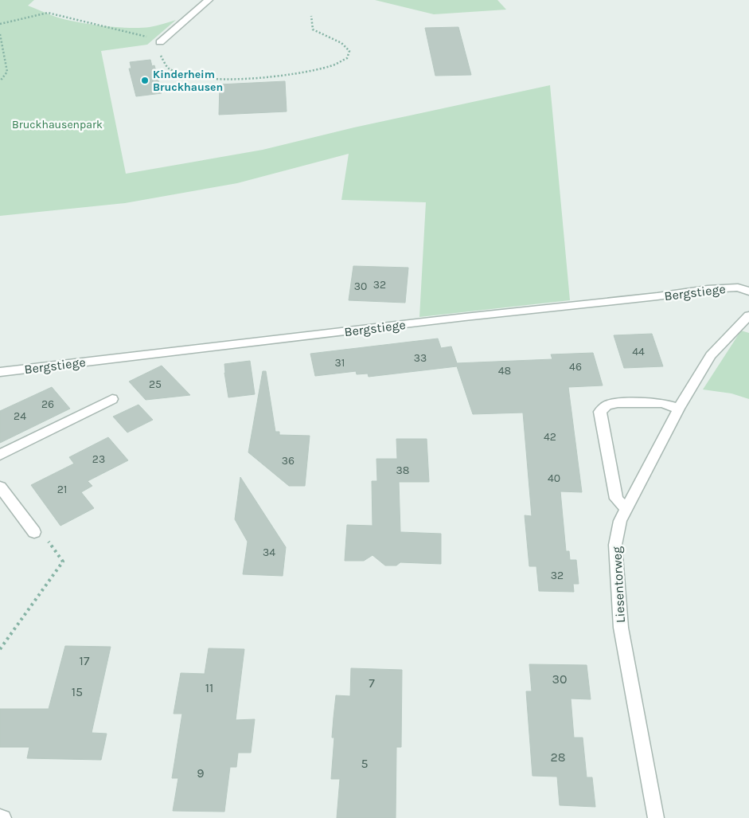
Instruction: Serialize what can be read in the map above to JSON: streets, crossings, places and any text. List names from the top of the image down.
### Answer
{
  "streets": {
    "street": ["Bergstiege", "Liesentorweg"]
  },
  "parks": ["Bruckhausenpark"],
  "places": ["Kinderheim Bruckhausen"],
  "house_numbers": [
    "32",
    "30",
    "44",
    "33",
    "31",
    "46",
    "48",
    "25",
    "26",
    "24",
    "42",
    "23",
    "36",
    "38",
    "40",
    "21",
    "34",
    "32",
    "17",
    "30",
    "7",
    "11",
    "15",
    "28",
    "5",
    "9"
  ]
}
